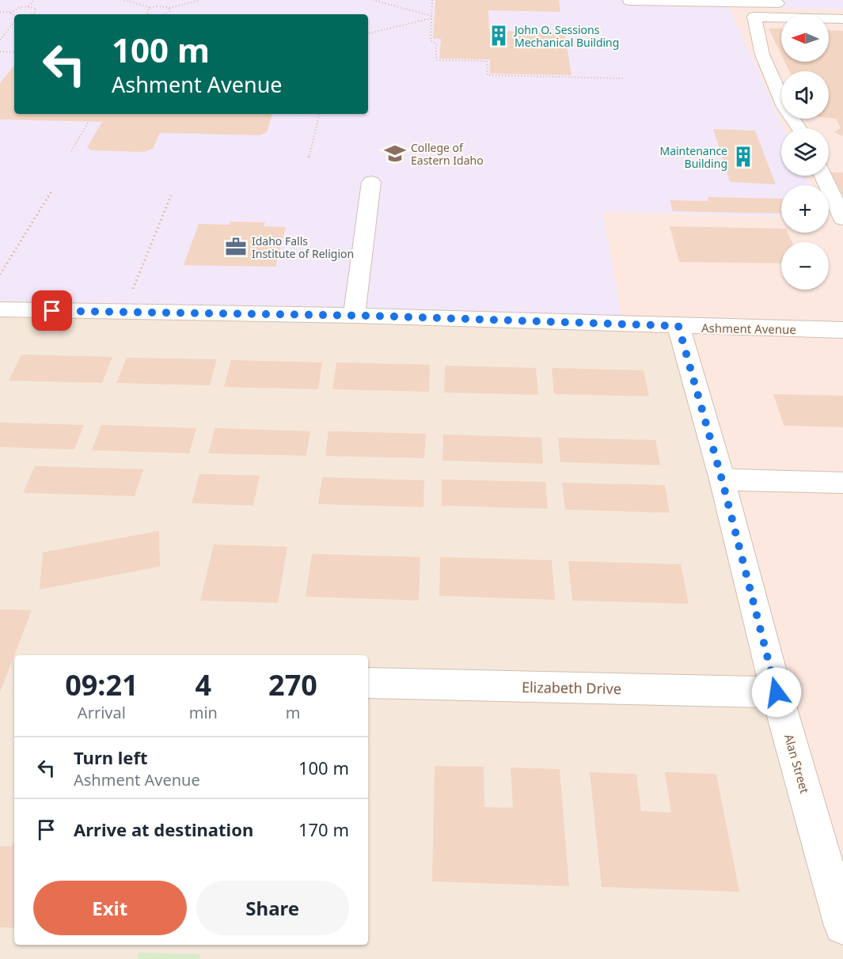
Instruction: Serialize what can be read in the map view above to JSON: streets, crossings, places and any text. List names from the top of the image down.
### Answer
{
  "streets": {
    "street": ["Ashment Avenue", "Elizabeth Drive", "Alan Street"]
  },
  "crossings": [
    ["Ashment Avenue", "Alan Street"],
    ["Elizabeth Drive", "Alan Street"]
  ],
  "places": {
    "building": ["John O. Sessions Mechanical Building", "Maintenance Building"],
    "school or university": ["College of Eastern Idaho"],
    "office": ["Idaho Falls Institute of Religion"]
  },
  "north": "left",
  "page": {
    "map_buttons": ["+", "−"],
    "turn": ["100 m", "Ashment Avenue"],
    "eta": [
      "09:21",
      "Arrival",
      "4",
      "min",
      "270",
      "m"
    ],
    "list": [
      {
        "name": "Turn left",
        "note": "Ashment Avenue",
        "value": "100 m"
      },
      {
        "name": "Arrive at destination",
        "value": "170 m"
      }
    ],
    "buttons": ["Exit", "Share"]
  }
}
